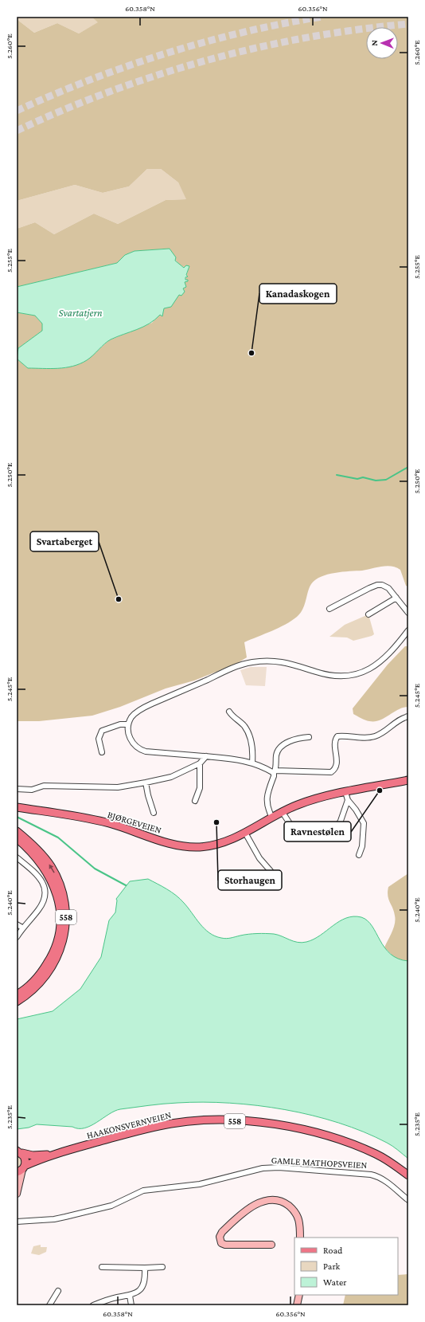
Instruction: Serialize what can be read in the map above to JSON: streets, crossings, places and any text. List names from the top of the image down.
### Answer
{
  "streets": {
    "main road": ["BJØRGEVEIEN", "558", "HAAKONSVERNVEIEN"],
    "street": ["GAMLE MATHOPSVEIEN"]
  },
  "crossings": [
    ["558", "HAAKONSVERNVEIEN"]
  ],
  "water": ["Svartatjern"],
  "places": [
    "Kanadaskogen",
    "Svartaberget",
    "Ravnestølen",
    "Storhaugen"
  ],
  "legend": ["Road", "Park", "Water"],
  "north": "left",
  "coordinates": [
    "60.358°N",
    "60.356°N",
    "5.260°E",
    "5.255°E",
    "5.250°E",
    "5.245°E",
    "5.240°E",
    "5.235°E"
  ]
}
